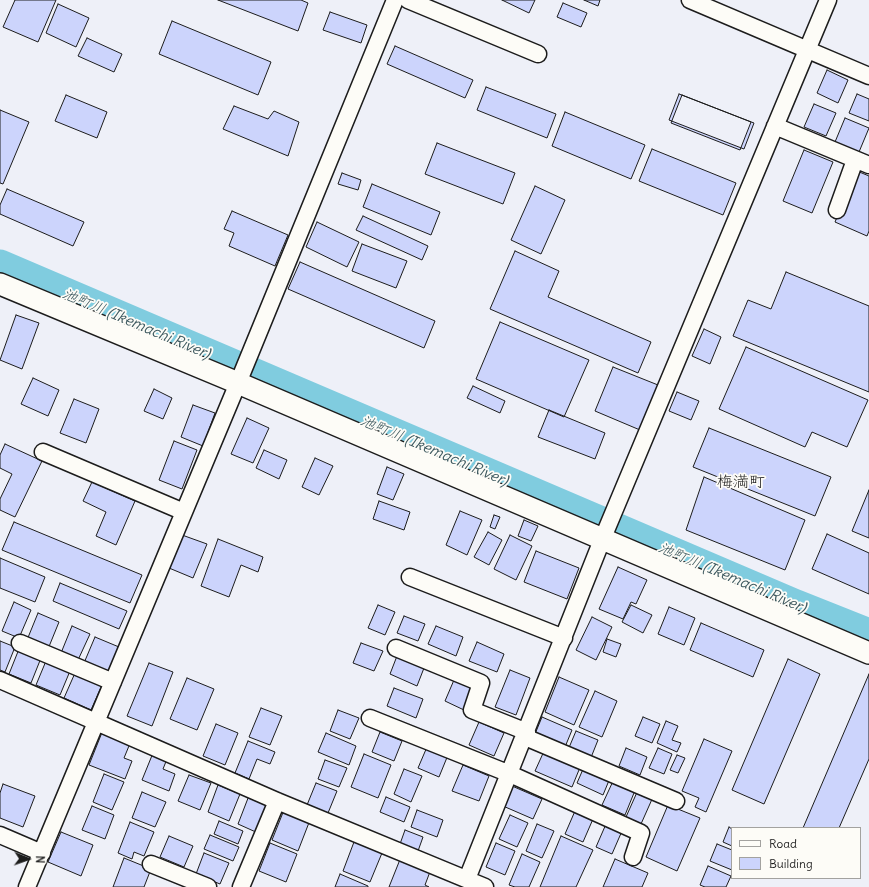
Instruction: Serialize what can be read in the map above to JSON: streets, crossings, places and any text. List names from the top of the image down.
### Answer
{
  "districts": ["梅満町"],
  "water": ["池町川 (Ikemachi River)"],
  "legend": ["Road", "Building"],
  "north": "right"
}
